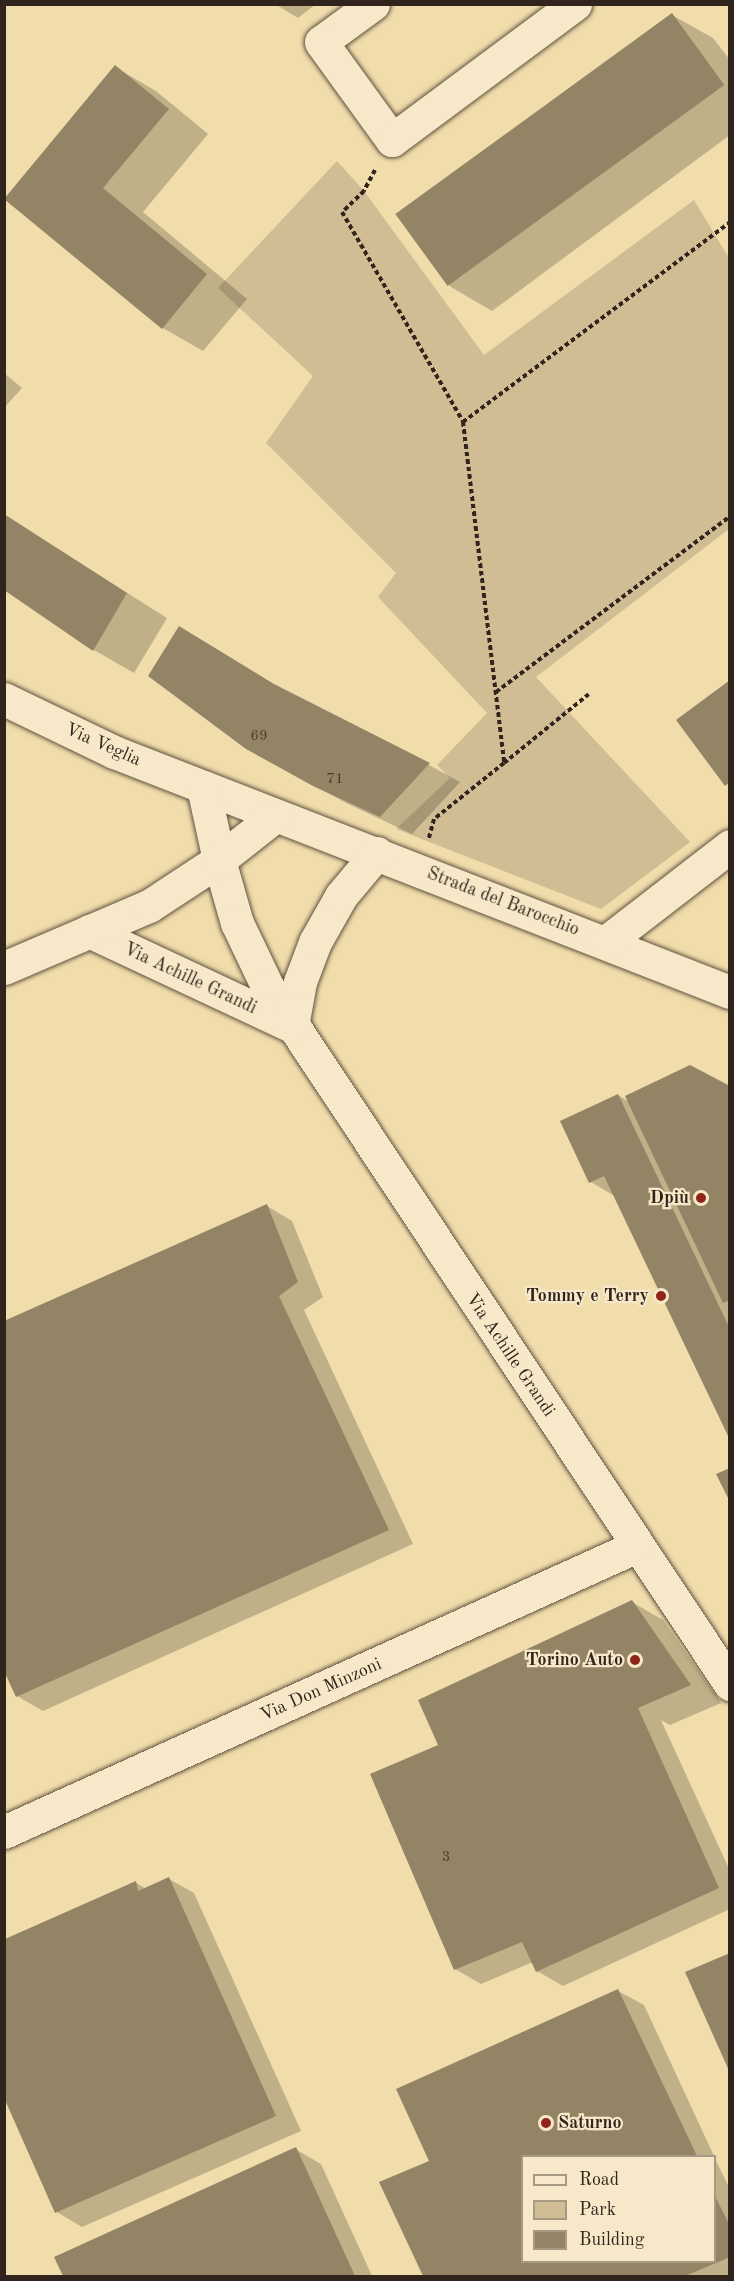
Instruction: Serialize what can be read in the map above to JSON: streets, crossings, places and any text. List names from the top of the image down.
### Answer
{
  "streets": {
    "street": [
      "Via Veglia",
      "Strada del Barocchio",
      "Via Achille Grandi",
      "Via Don Minzoni"
    ]
  },
  "crossings": [
    ["Via Veglia", "Strada del Barocchio"],
    ["Via Veglia", "Via Achille Grandi"],
    ["Via Achille Grandi", "Via Don Minzoni"]
  ],
  "places": [
    "Dpiù",
    "Tommy e Terry",
    "Torino Auto",
    "Saturno"
  ],
  "house_numbers": ["69", "71", "3"],
  "legend": ["Road", "Park", "Building"]
}
